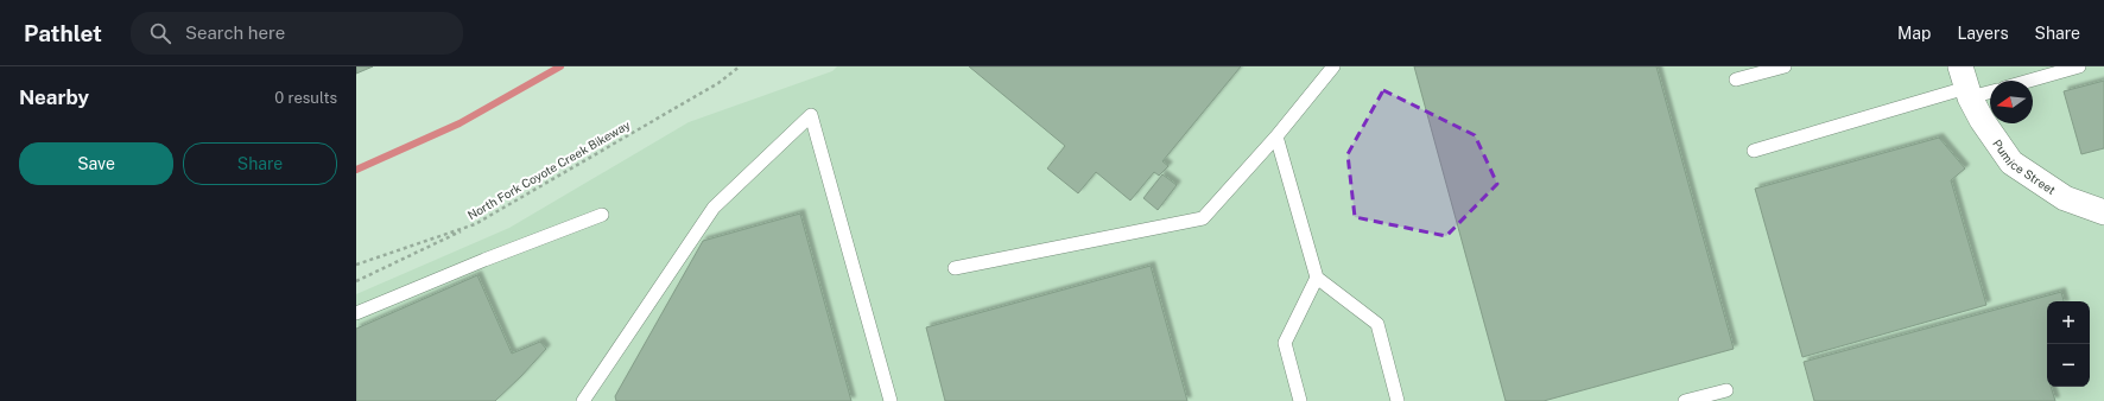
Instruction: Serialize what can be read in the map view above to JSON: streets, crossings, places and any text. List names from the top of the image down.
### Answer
{
  "streets": {
    "street": ["Pumice Street"],
    "path": ["North Fork Coyote Creek Bikeway"]
  },
  "north": "left",
  "page": {
    "header": "Pathlet",
    "search": "Search here",
    "nav": ["Map", "Layers", "Share"],
    "heading": ["Nearby", "0 results"],
    "buttons": ["Save", "Share"],
    "map_buttons": ["+", "−"]
  }
}
